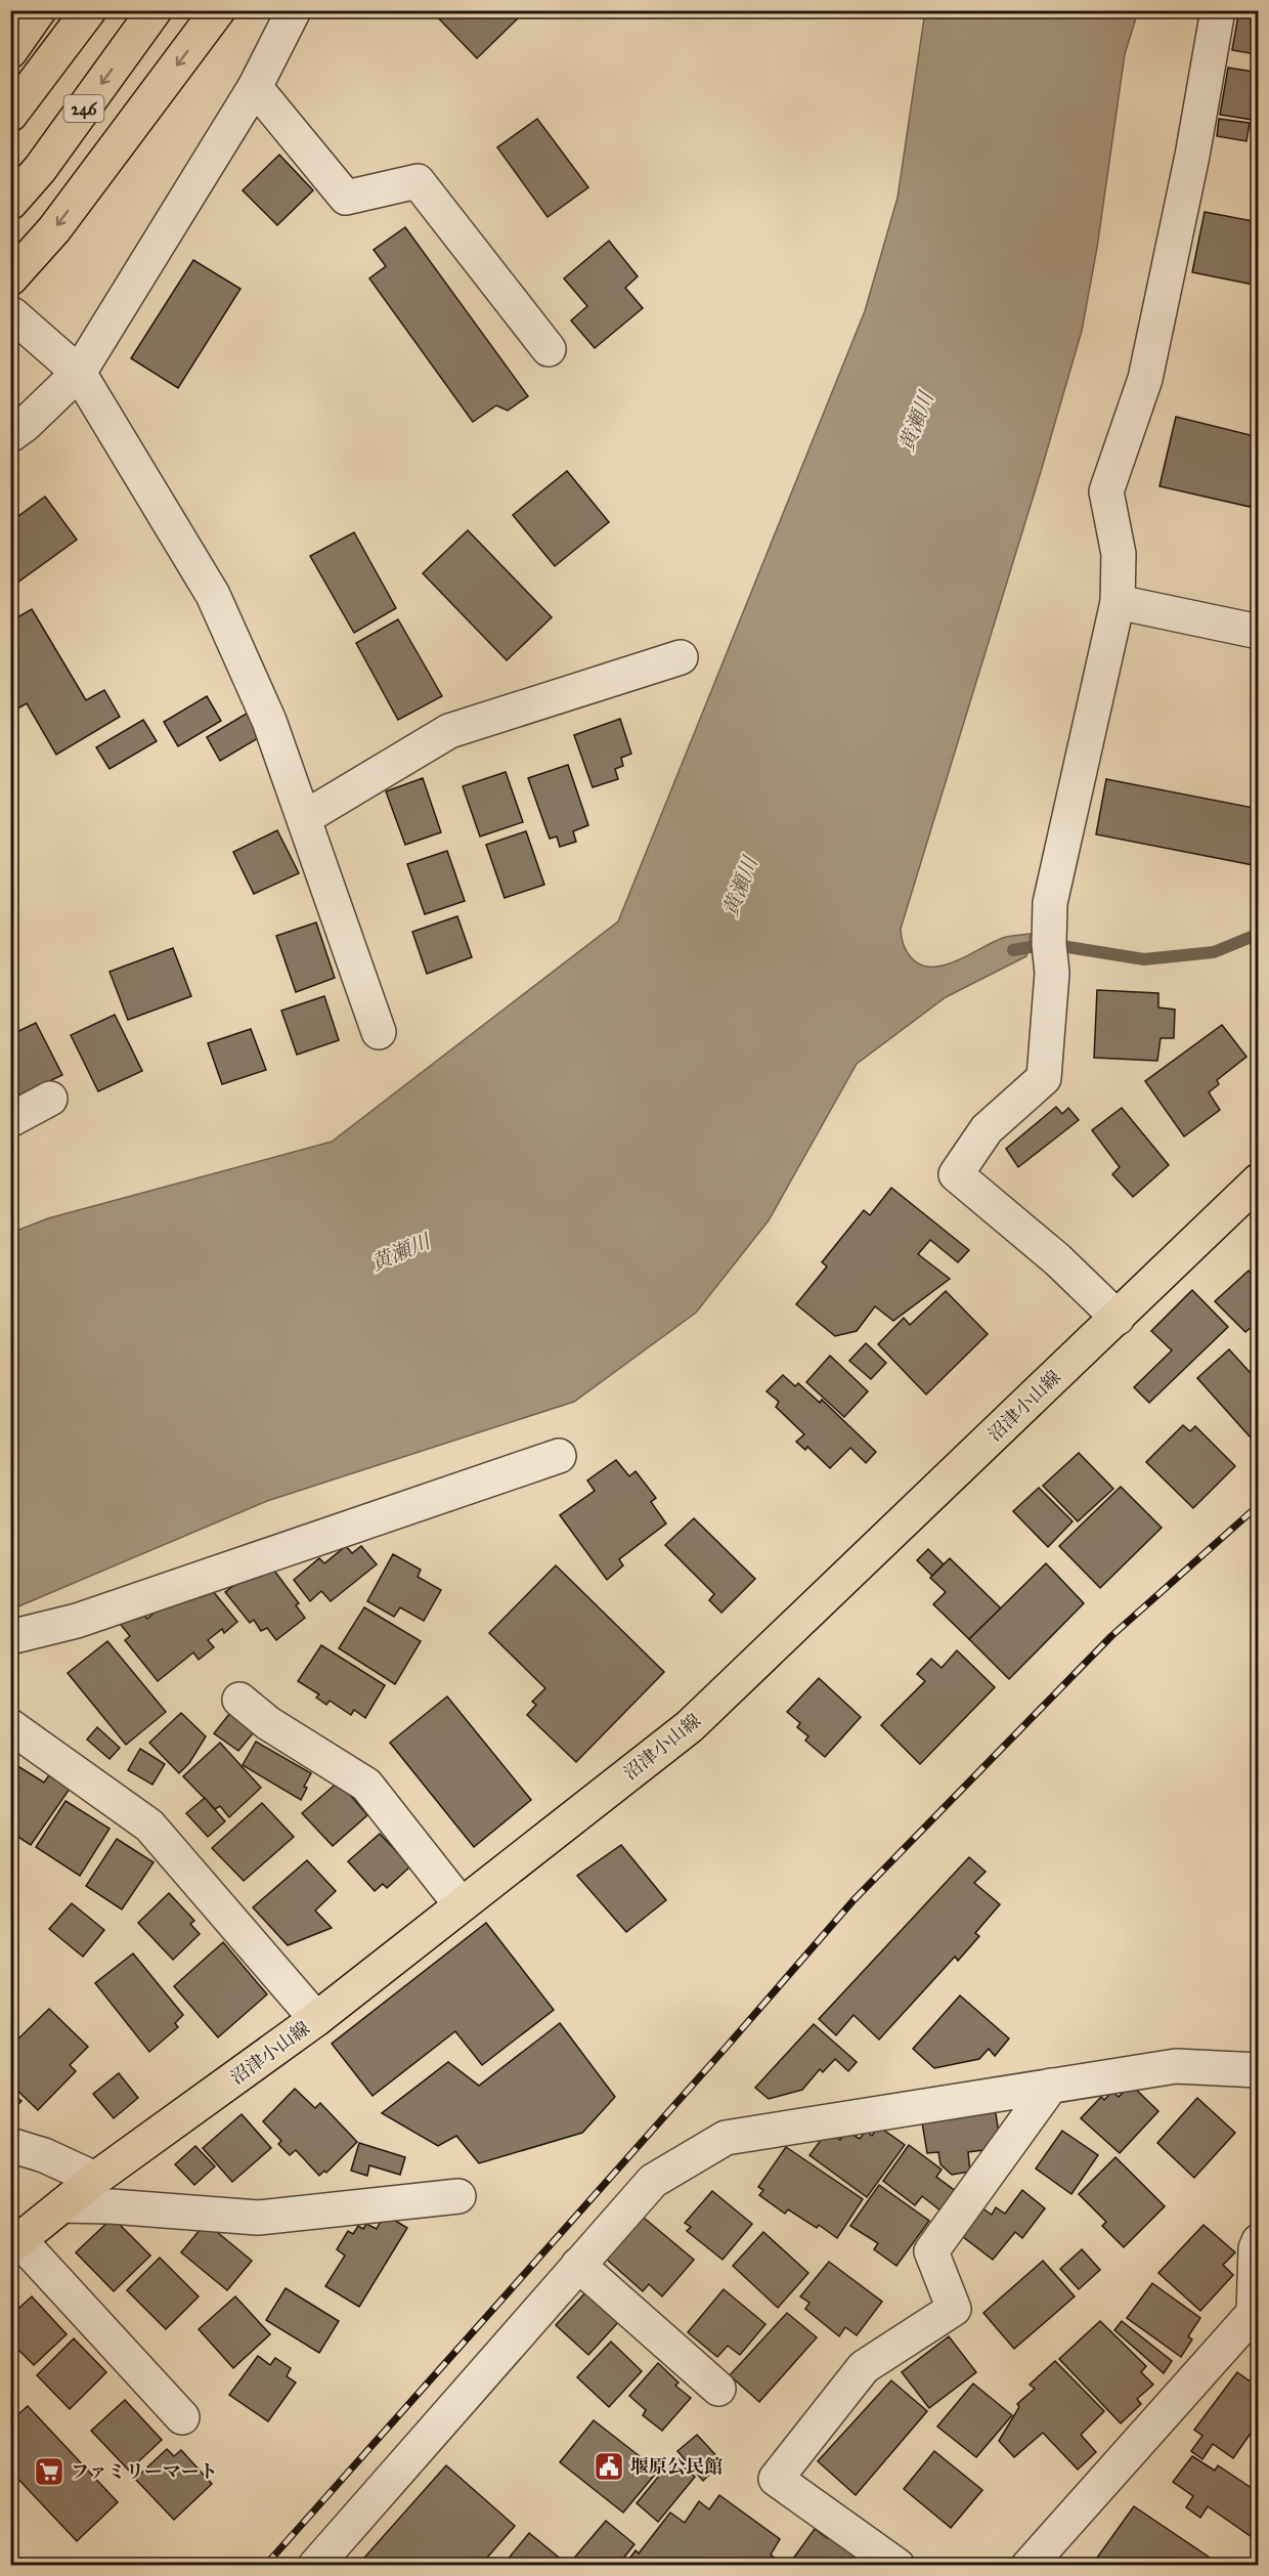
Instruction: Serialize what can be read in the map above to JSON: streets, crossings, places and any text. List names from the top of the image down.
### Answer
{
  "streets": {
    "main road": ["246", "沼津小山線"]
  },
  "water": ["黄瀬川"],
  "places": {
    "public building": ["堰原公民館"],
    "supermarket": ["ファミリーマート"]
  }
}
